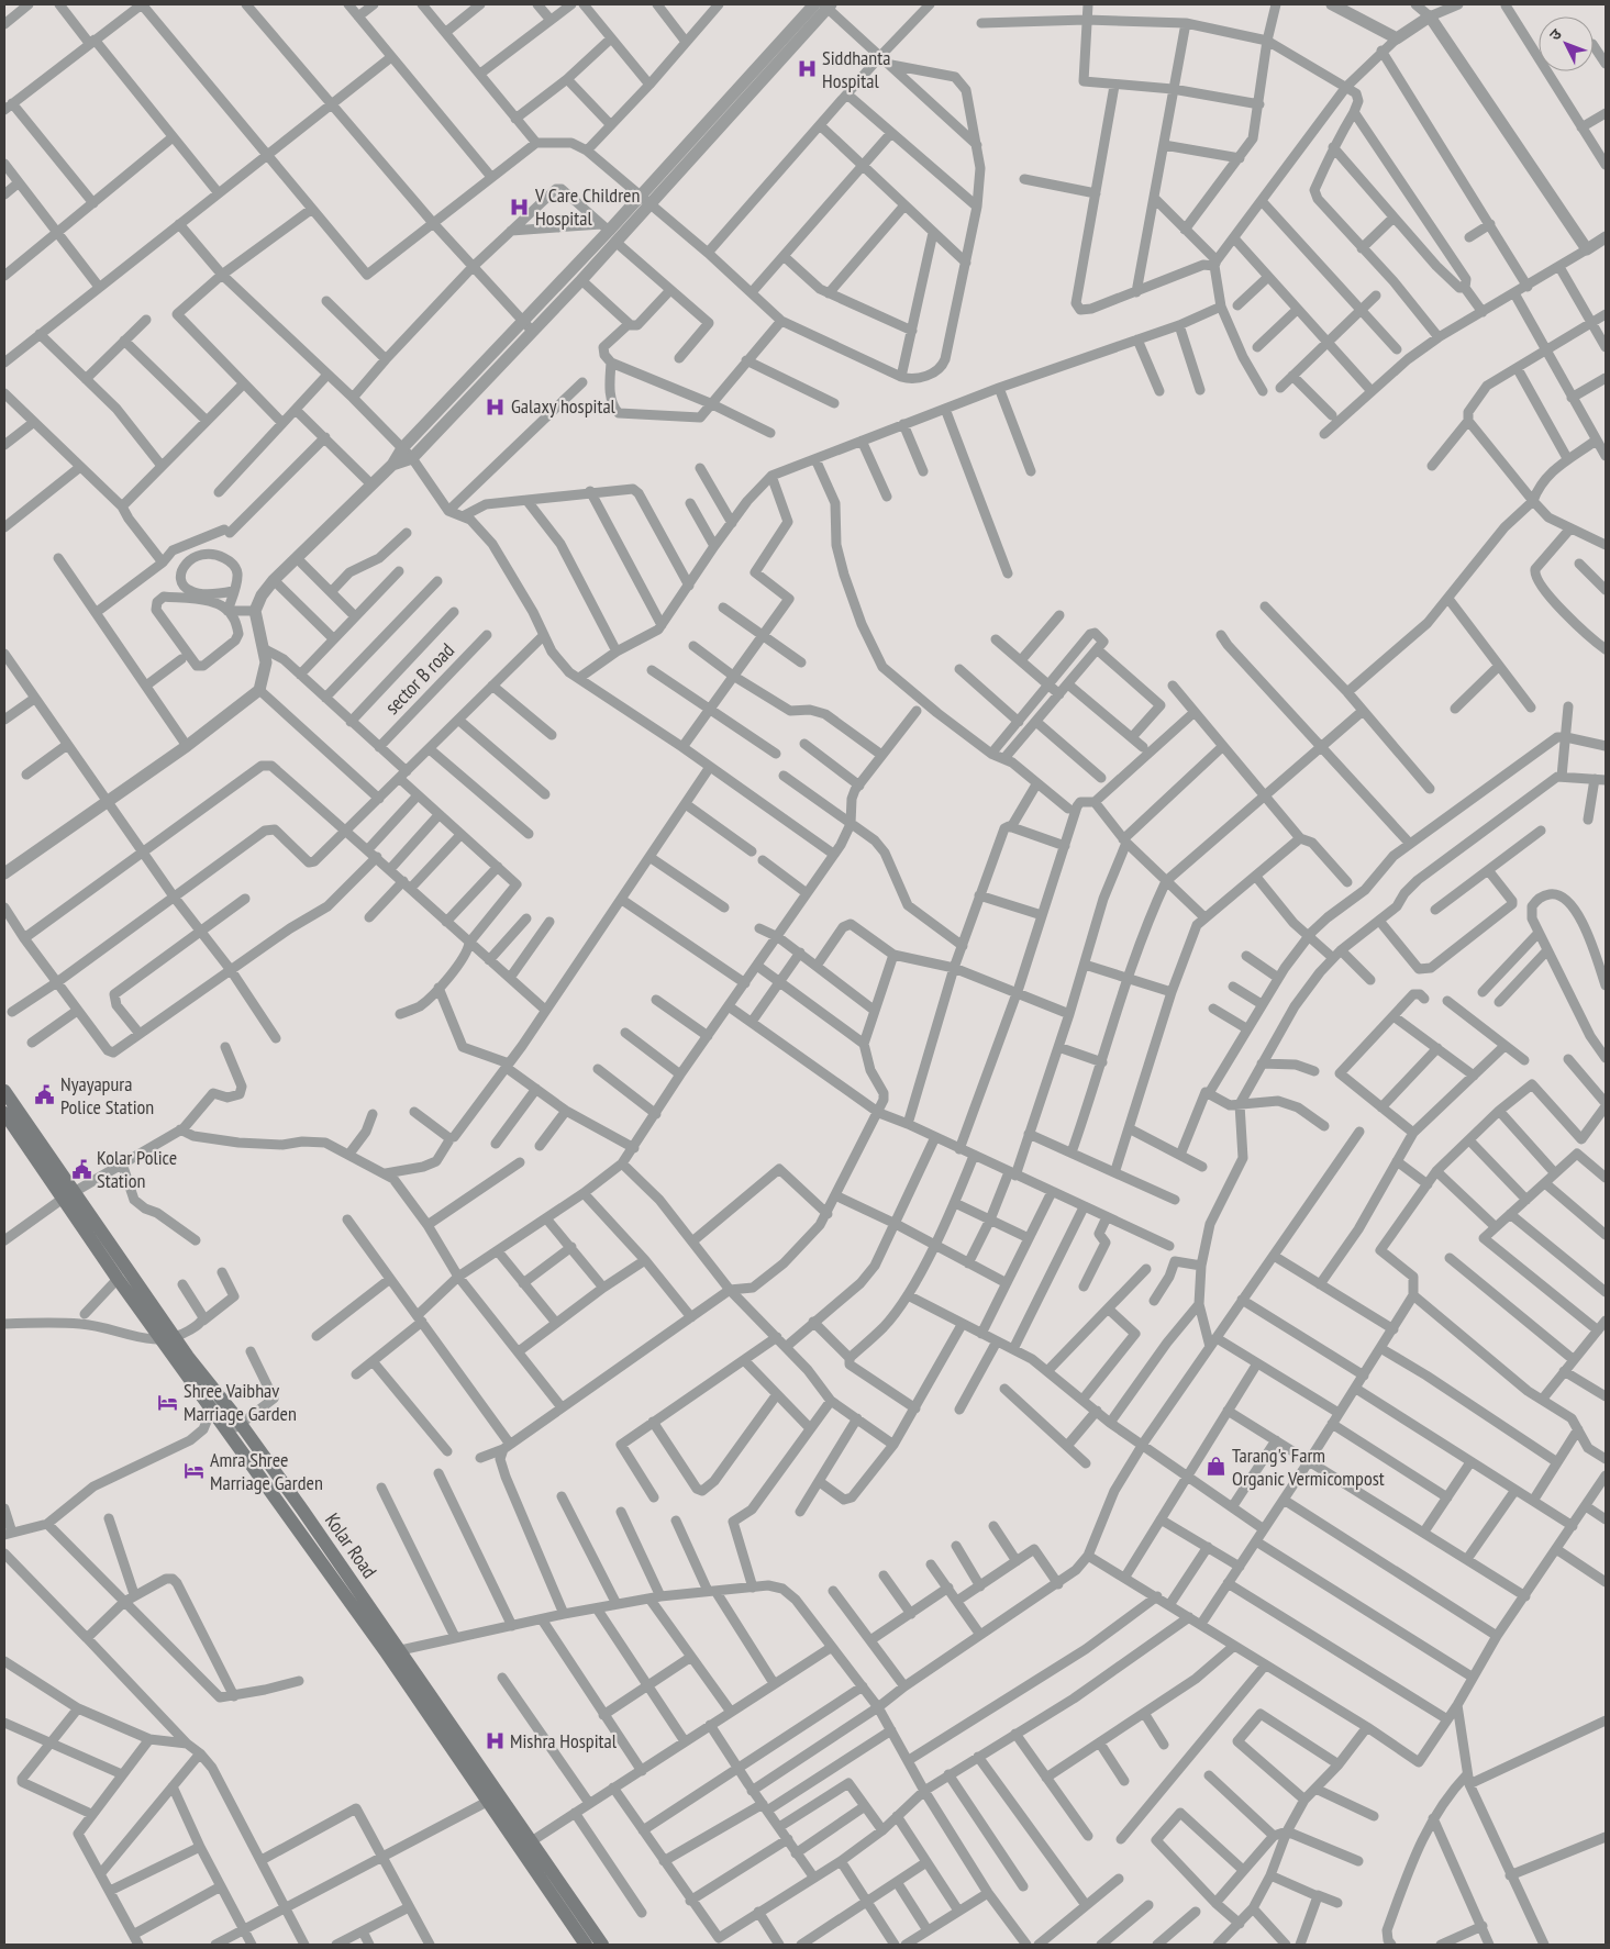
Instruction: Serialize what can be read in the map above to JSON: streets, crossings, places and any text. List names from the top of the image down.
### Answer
{
  "streets": {
    "main road": ["Kolar Road"],
    "street": ["sector B road"]
  },
  "places": {
    "hospital": [
      "Siddhanta Hospital",
      "V Care Children Hospital",
      "Galaxy hospital",
      "Mishra Hospital"
    ],
    "public building": ["Nyayapura Police Station", "Kolar Police Station"],
    "hotel": ["Shree Vaibhav Marriage Garden", "Amra Shree Marriage Garden"],
    "shop": ["Tarang's Farm Organic Vermicompost"]
  },
  "north": "top left"
}
